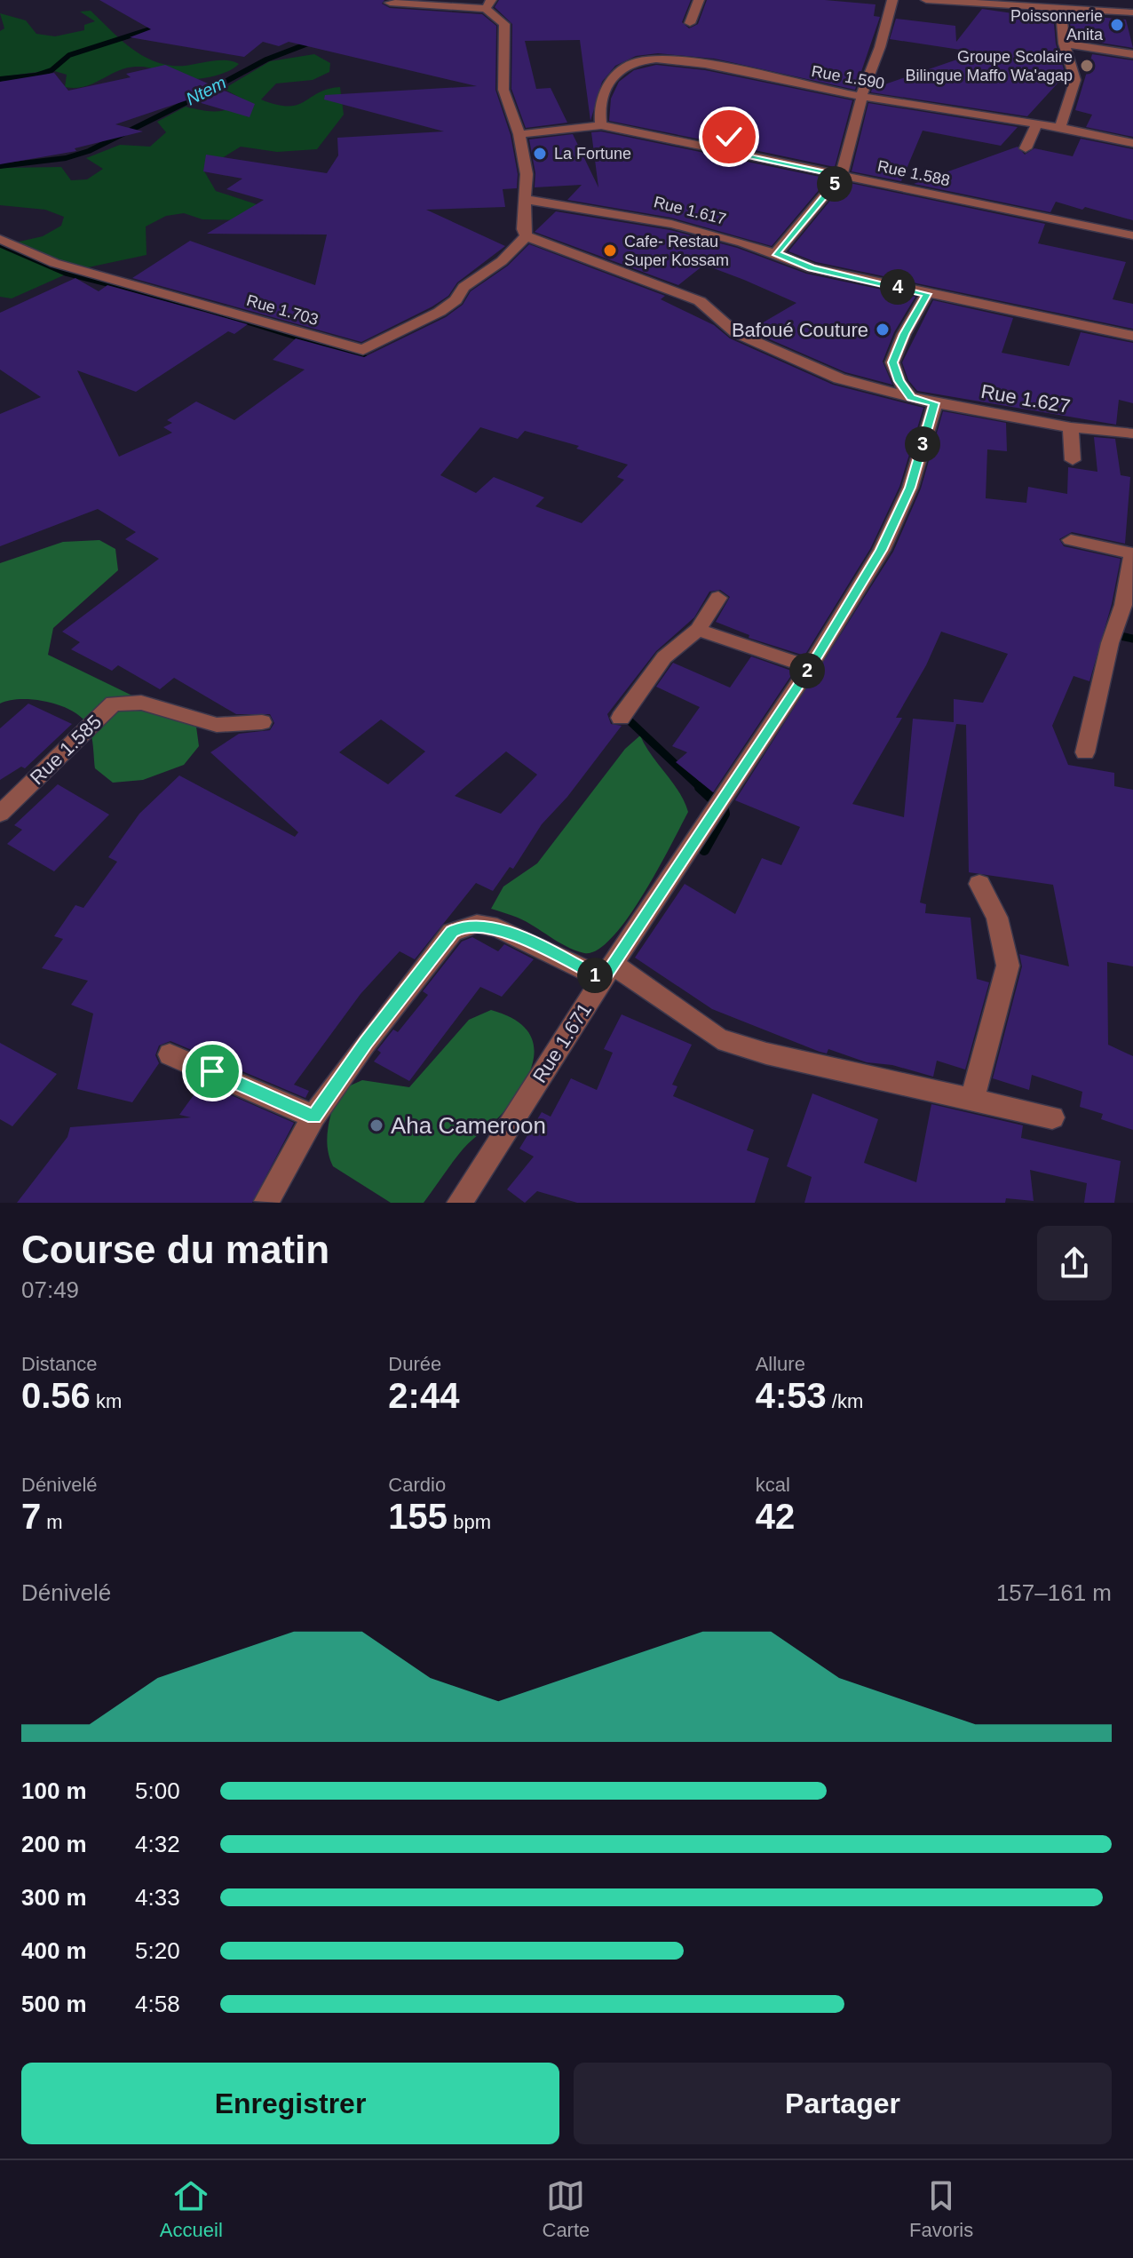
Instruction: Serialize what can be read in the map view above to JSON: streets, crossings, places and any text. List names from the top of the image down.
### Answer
{
  "streets": {
    "street": [
      "Rue 1.590",
      "Rue 1.588",
      "Rue 1.617",
      "Rue 1.703",
      "Rue 1.627",
      "Rue 1.585",
      "Rue 1.671"
    ]
  },
  "crossings": [
    ["Rue 1.590", "Rue 1.588"],
    ["Rue 1.703", "Rue 1.627"],
    ["Rue 1.627", "Rue 1.671"]
  ],
  "water": ["Ntem"],
  "places": [
    "Poissonnerie Anita",
    "Groupe Scolaire Bilingue Maffo Wa'agap",
    "La Fortune",
    "Cafe- Restau Super Kossam",
    "Bafoué Couture",
    "Aha Cameroon"
  ],
  "page": {
    "pins": [
      "5",
      "4",
      "3",
      "2",
      "1"
    ],
    "heading": ["Course du matin", "07:49"],
    "stats": [
      ["Distance", "0.56 km"],
      ["Durée", "2:44"],
      ["Allure", "4:53 /km"],
      ["Dénivelé", "7 m"],
      ["Cardio", "155 bpm"],
      ["kcal", "42"]
    ],
    "chart": ["Dénivelé", "157–161 m"],
    "list": [
      {
        "name": "100 m",
        "note": "5:00"
      },
      {
        "name": "200 m",
        "note": "4:32"
      },
      {
        "name": "300 m",
        "note": "4:33"
      },
      {
        "name": "400 m",
        "note": "5:20"
      },
      {
        "name": "500 m",
        "note": "4:58"
      }
    ],
    "buttons": ["Enregistrer", "Partager"],
    "tabs": ["Accueil", "Carte", "Favoris"]
  }
}
